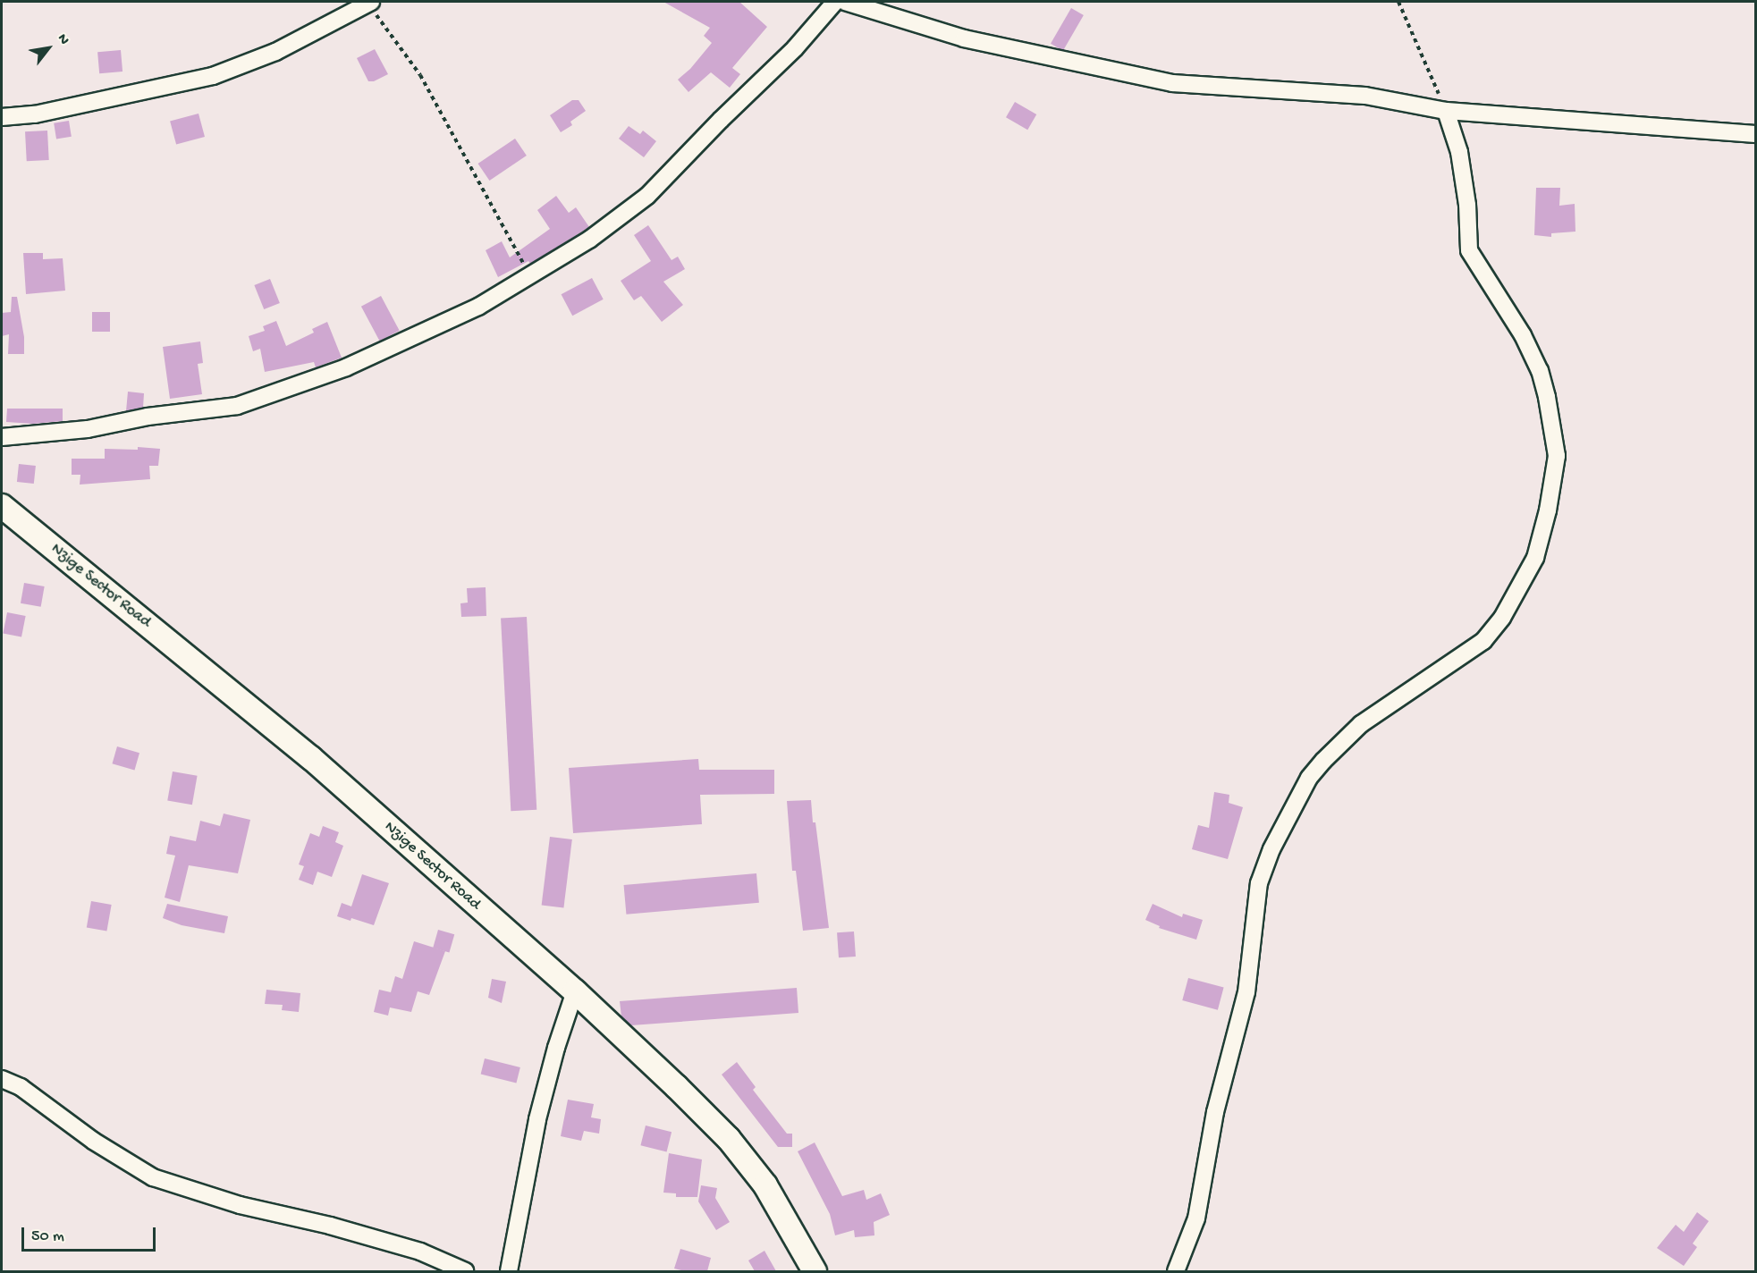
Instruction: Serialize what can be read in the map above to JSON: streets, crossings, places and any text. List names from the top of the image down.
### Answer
{
  "streets": {
    "main road": ["Nzige Sector Road"]
  },
  "scale_bar": "50 m",
  "north": "top right"
}
